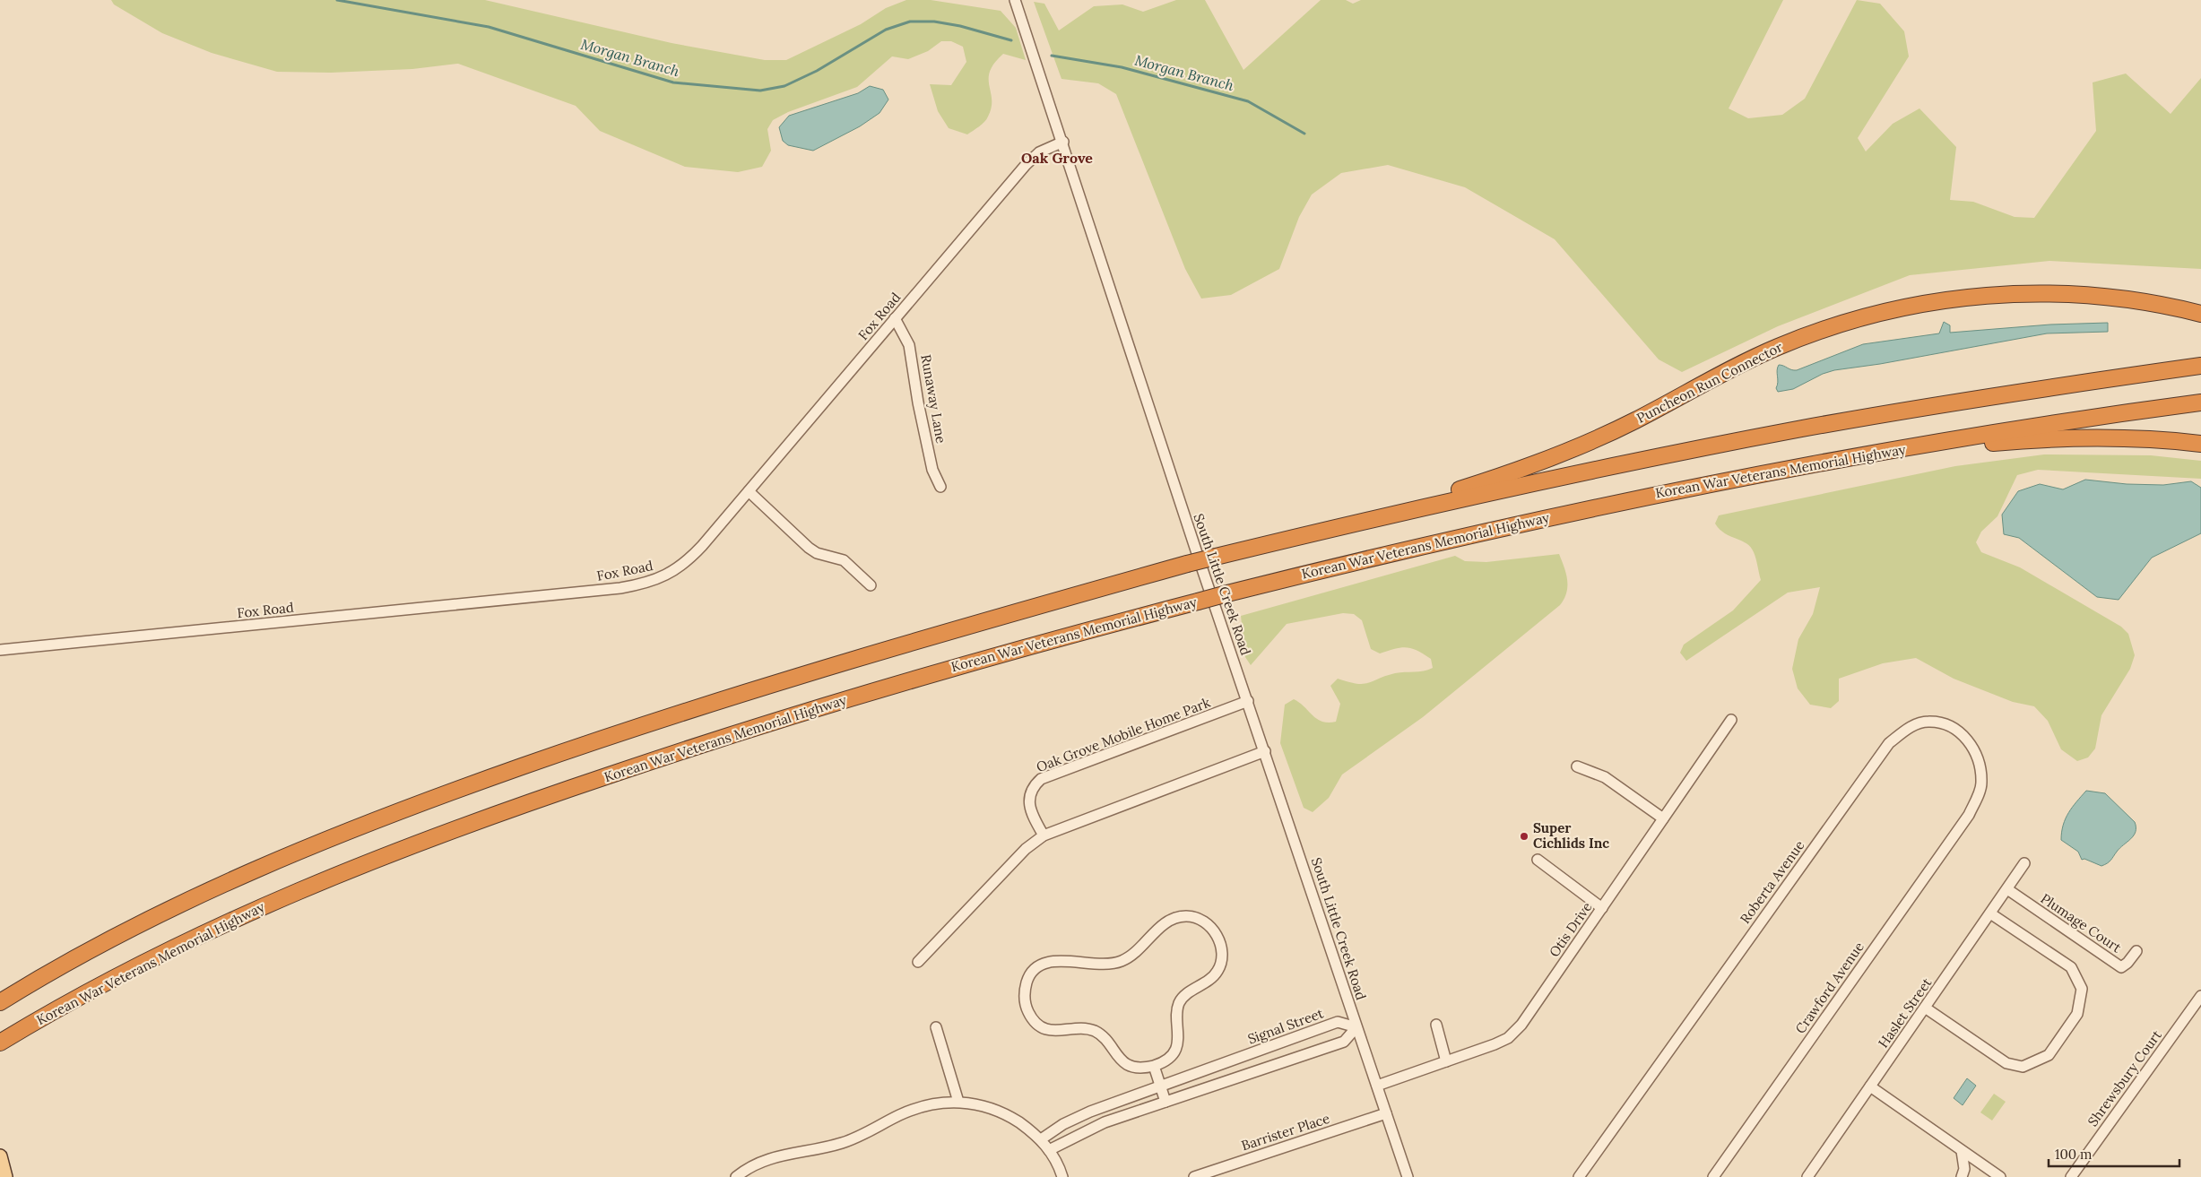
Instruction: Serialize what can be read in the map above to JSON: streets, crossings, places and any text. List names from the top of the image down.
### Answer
{
  "streets": {
    "highway": ["Puncheon Run Connector", "Korean War Veterans Memorial Highway"],
    "street": [
      "Fox Road",
      "Runaway Lane",
      "South Little Creek Road",
      "Oak Grove Mobile Home Park",
      "Roberta Avenue",
      "Plumage Court",
      "Otis Drive",
      "Crawford Avenue",
      "Haslet Street",
      "Signal Street",
      "Shrewsbury Court",
      "Barrister Place"
    ]
  },
  "crossings": [
    ["Fox Road", "Runaway Lane"],
    ["Fox Road", "South Little Creek Road"],
    ["South Little Creek Road", "Oak Grove Mobile Home Park"],
    ["South Little Creek Road", "Otis Drive"],
    ["South Little Creek Road", "Signal Street"],
    ["South Little Creek Road", "Barrister Place"],
    ["Roberta Avenue", "Crawford Avenue"],
    ["Plumage Court", "Haslet Street"]
  ],
  "districts": ["Oak Grove"],
  "water": ["Morgan Branch"],
  "places": ["Super Cichlids Inc"],
  "scale_bar": "100 m"
}
